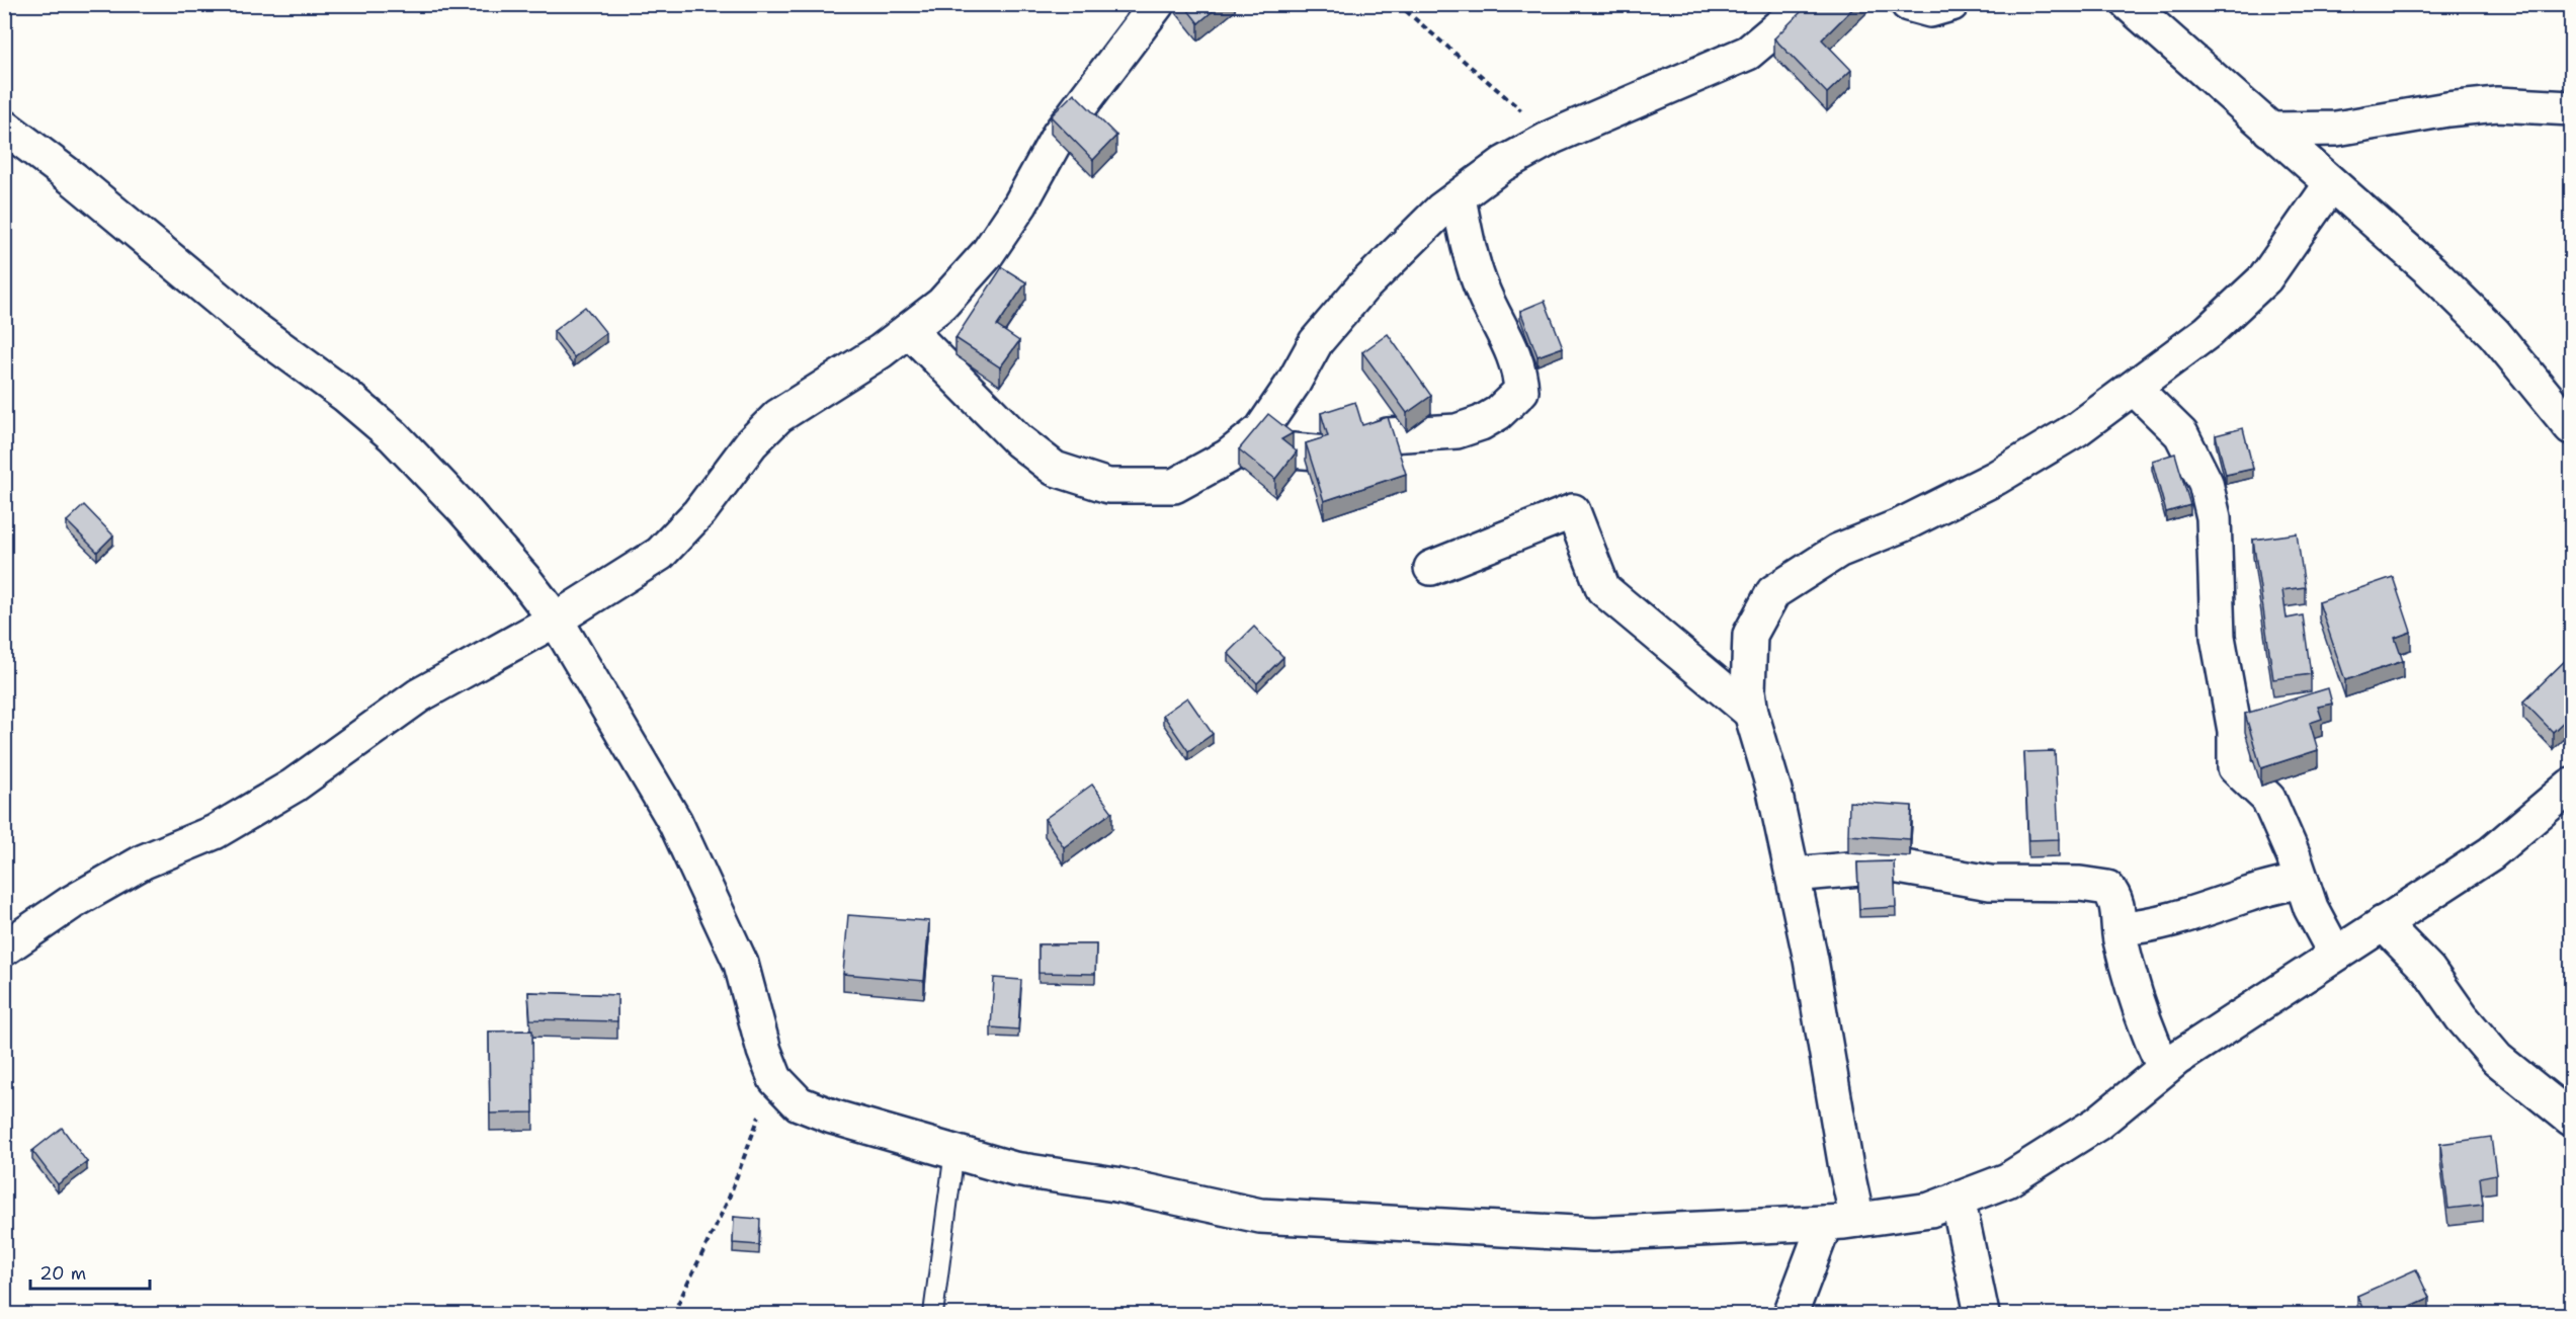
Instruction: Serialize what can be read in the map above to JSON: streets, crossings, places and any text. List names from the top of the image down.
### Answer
{
  "scale_bar": "20 m"
}
